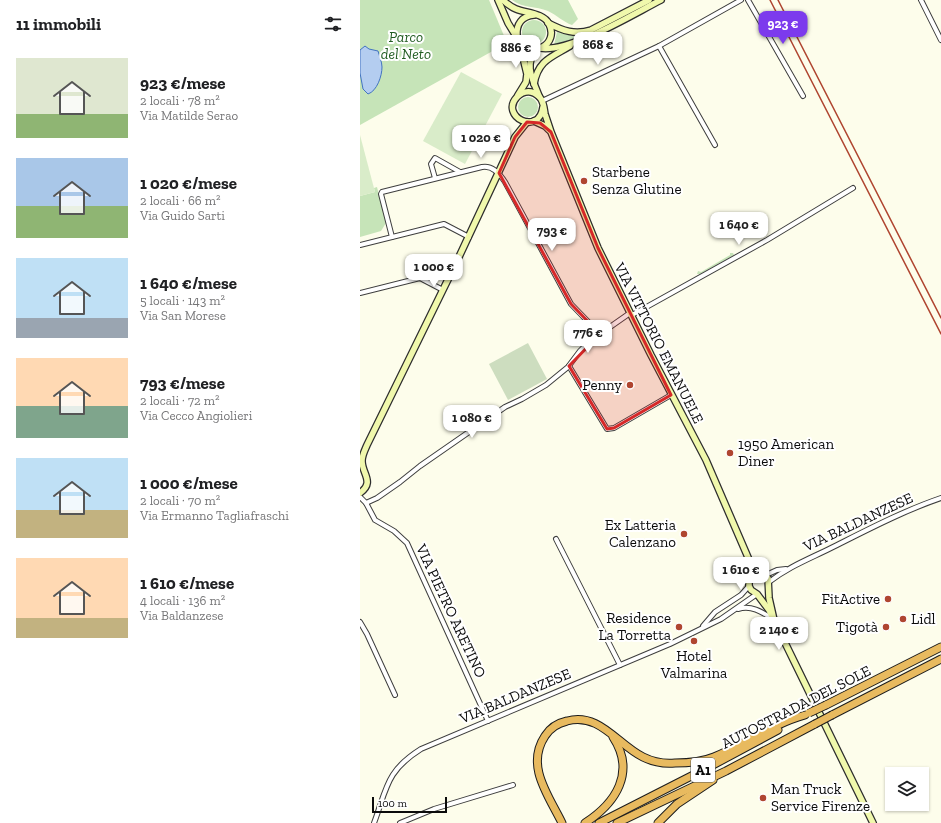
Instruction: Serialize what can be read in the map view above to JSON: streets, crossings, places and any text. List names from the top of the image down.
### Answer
{
  "streets": {
    "highway": ["AUTOSTRADA DEL SOLE", "A1"],
    "main road": ["VIA VITTORIO EMANUELE"],
    "street": ["VIA BALDANZESE", "VIA PIETRO ARETINO"]
  },
  "crossings": [
    ["VIA VITTORIO EMANUELE", "VIA BALDANZESE"],
    ["VIA BALDANZESE", "VIA PIETRO ARETINO"]
  ],
  "parks": ["Parco del Neto"],
  "places": [
    "Starbene Senza Glutine",
    "Penny",
    "1950 American Diner",
    "Ex Latteria Calenzano",
    "FitActive",
    "Lidl",
    "Residence La Torretta",
    "Tigotà",
    "Hotel Valmarina",
    "Man Truck Service Firenze"
  ],
  "scale_bar": "100 m",
  "page": {
    "heading": "11 immobili",
    "price": [
      "923 €",
      "868 €",
      "886 €",
      "1 020 €",
      "1 640 €",
      "793 €",
      "1 000 €",
      "776 €",
      "1 080 €",
      "1 610 €",
      "2 140 €"
    ],
    "list": [
      {
        "name": "923 €/mese",
        "note": "2 locali · 78 m² · Via Matilde Serao"
      },
      {
        "name": "1 020 €/mese",
        "note": "2 locali · 66 m² · Via Guido Sarti"
      },
      {
        "name": "1 640 €/mese",
        "note": "5 locali · 143 m² · Via San Morese"
      },
      {
        "name": "793 €/mese",
        "note": "2 locali · 72 m² · Via Cecco Angiolieri"
      },
      {
        "name": "1 000 €/mese",
        "note": "2 locali · 70 m² · Via Ermanno Tagliafraschi"
      },
      {
        "name": "1 610 €/mese",
        "note": "4 locali · 136 m² · Via Baldanzese"
      }
    ],
    "scale": "100 m"
  }
}
